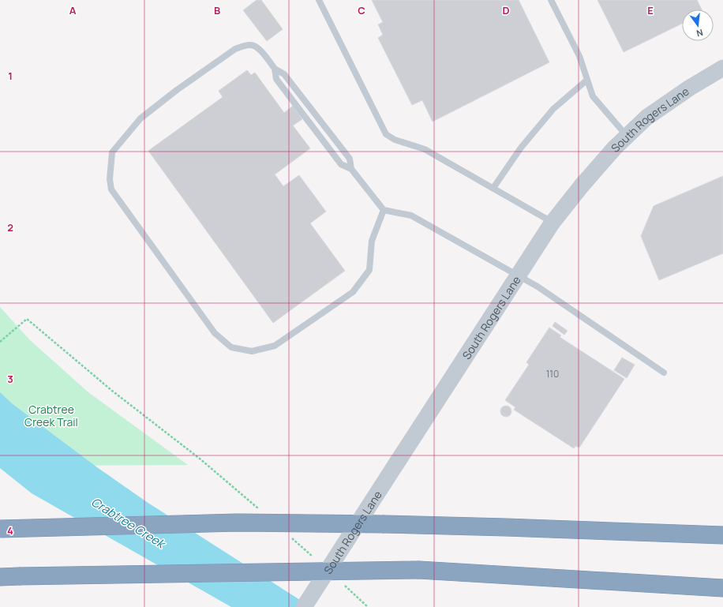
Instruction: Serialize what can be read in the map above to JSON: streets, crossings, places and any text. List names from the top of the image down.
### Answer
{
  "streets": {
    "street": ["South Rogers Lane"]
  },
  "water": ["Crabtree Creek"],
  "parks": ["Crabtree Creek Trail"],
  "house_numbers": ["110"],
  "north": "bottom",
  "grid": {
    "columns": [
      "A",
      "B",
      "C",
      "D",
      "E"
    ],
    "rows": [
      "1",
      "2",
      "3",
      "4"
    ]
  }
}
